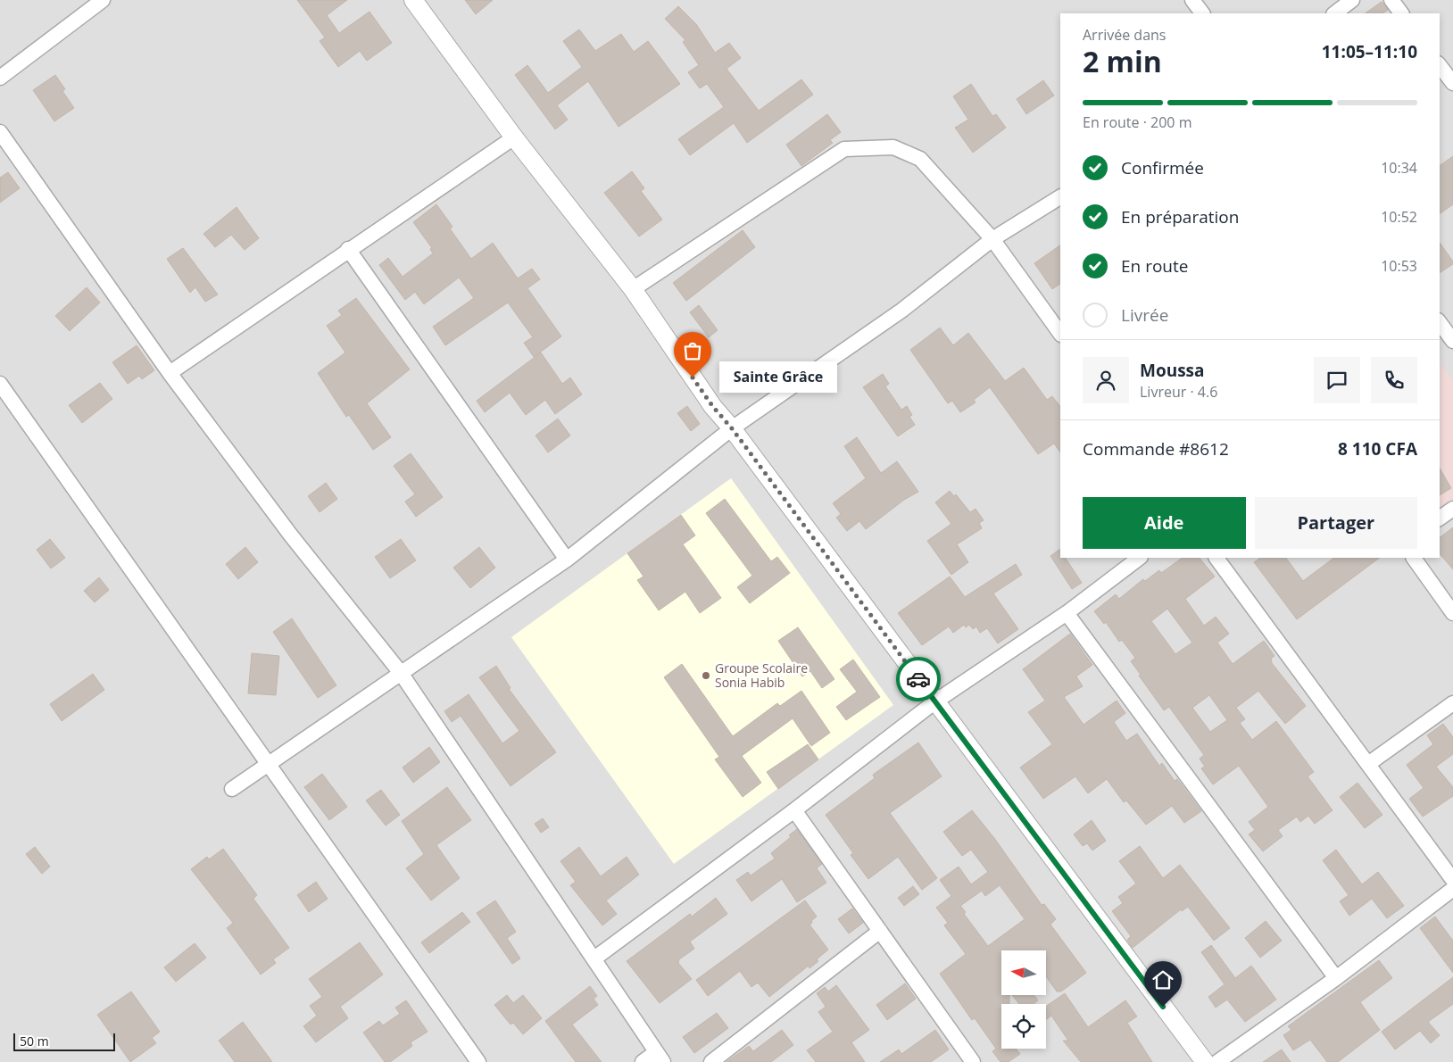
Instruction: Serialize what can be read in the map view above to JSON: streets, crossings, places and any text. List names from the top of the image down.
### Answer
{
  "places": ["Sainte Grâce", "Groupe Scolaire Sonia Habib"],
  "scale_bar": "50 m",
  "north": "left",
  "page": {
    "heading": ["2 min", "Arrivée dans", "11:05–11:10"],
    "panel": [
      "Moussa",
      "Livreur · 4.6",
      "Commande #8612",
      "8 110 CFA"
    ],
    "bar": "En route · 200 m",
    "list": [
      ["Confirmée", "10:34"],
      ["En préparation", "10:52"],
      ["En route", "10:53"],
      "Livrée"
    ],
    "bubble": "Sainte Grâce",
    "buttons": ["Aide", "Partager"],
    "scale": "50 m"
  }
}
